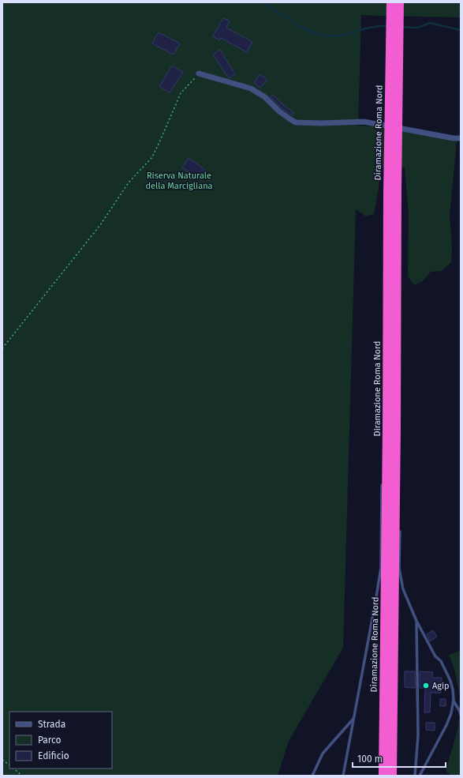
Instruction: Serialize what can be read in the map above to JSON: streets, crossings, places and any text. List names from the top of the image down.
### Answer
{
  "streets": {
    "highway": ["Diramazione Roma Nord"]
  },
  "parks": ["Riserva Naturale della Marcigliana"],
  "places": ["Agip"],
  "legend": ["Strada", "Parco", "Edificio"],
  "scale_bar": "100 m"
}
